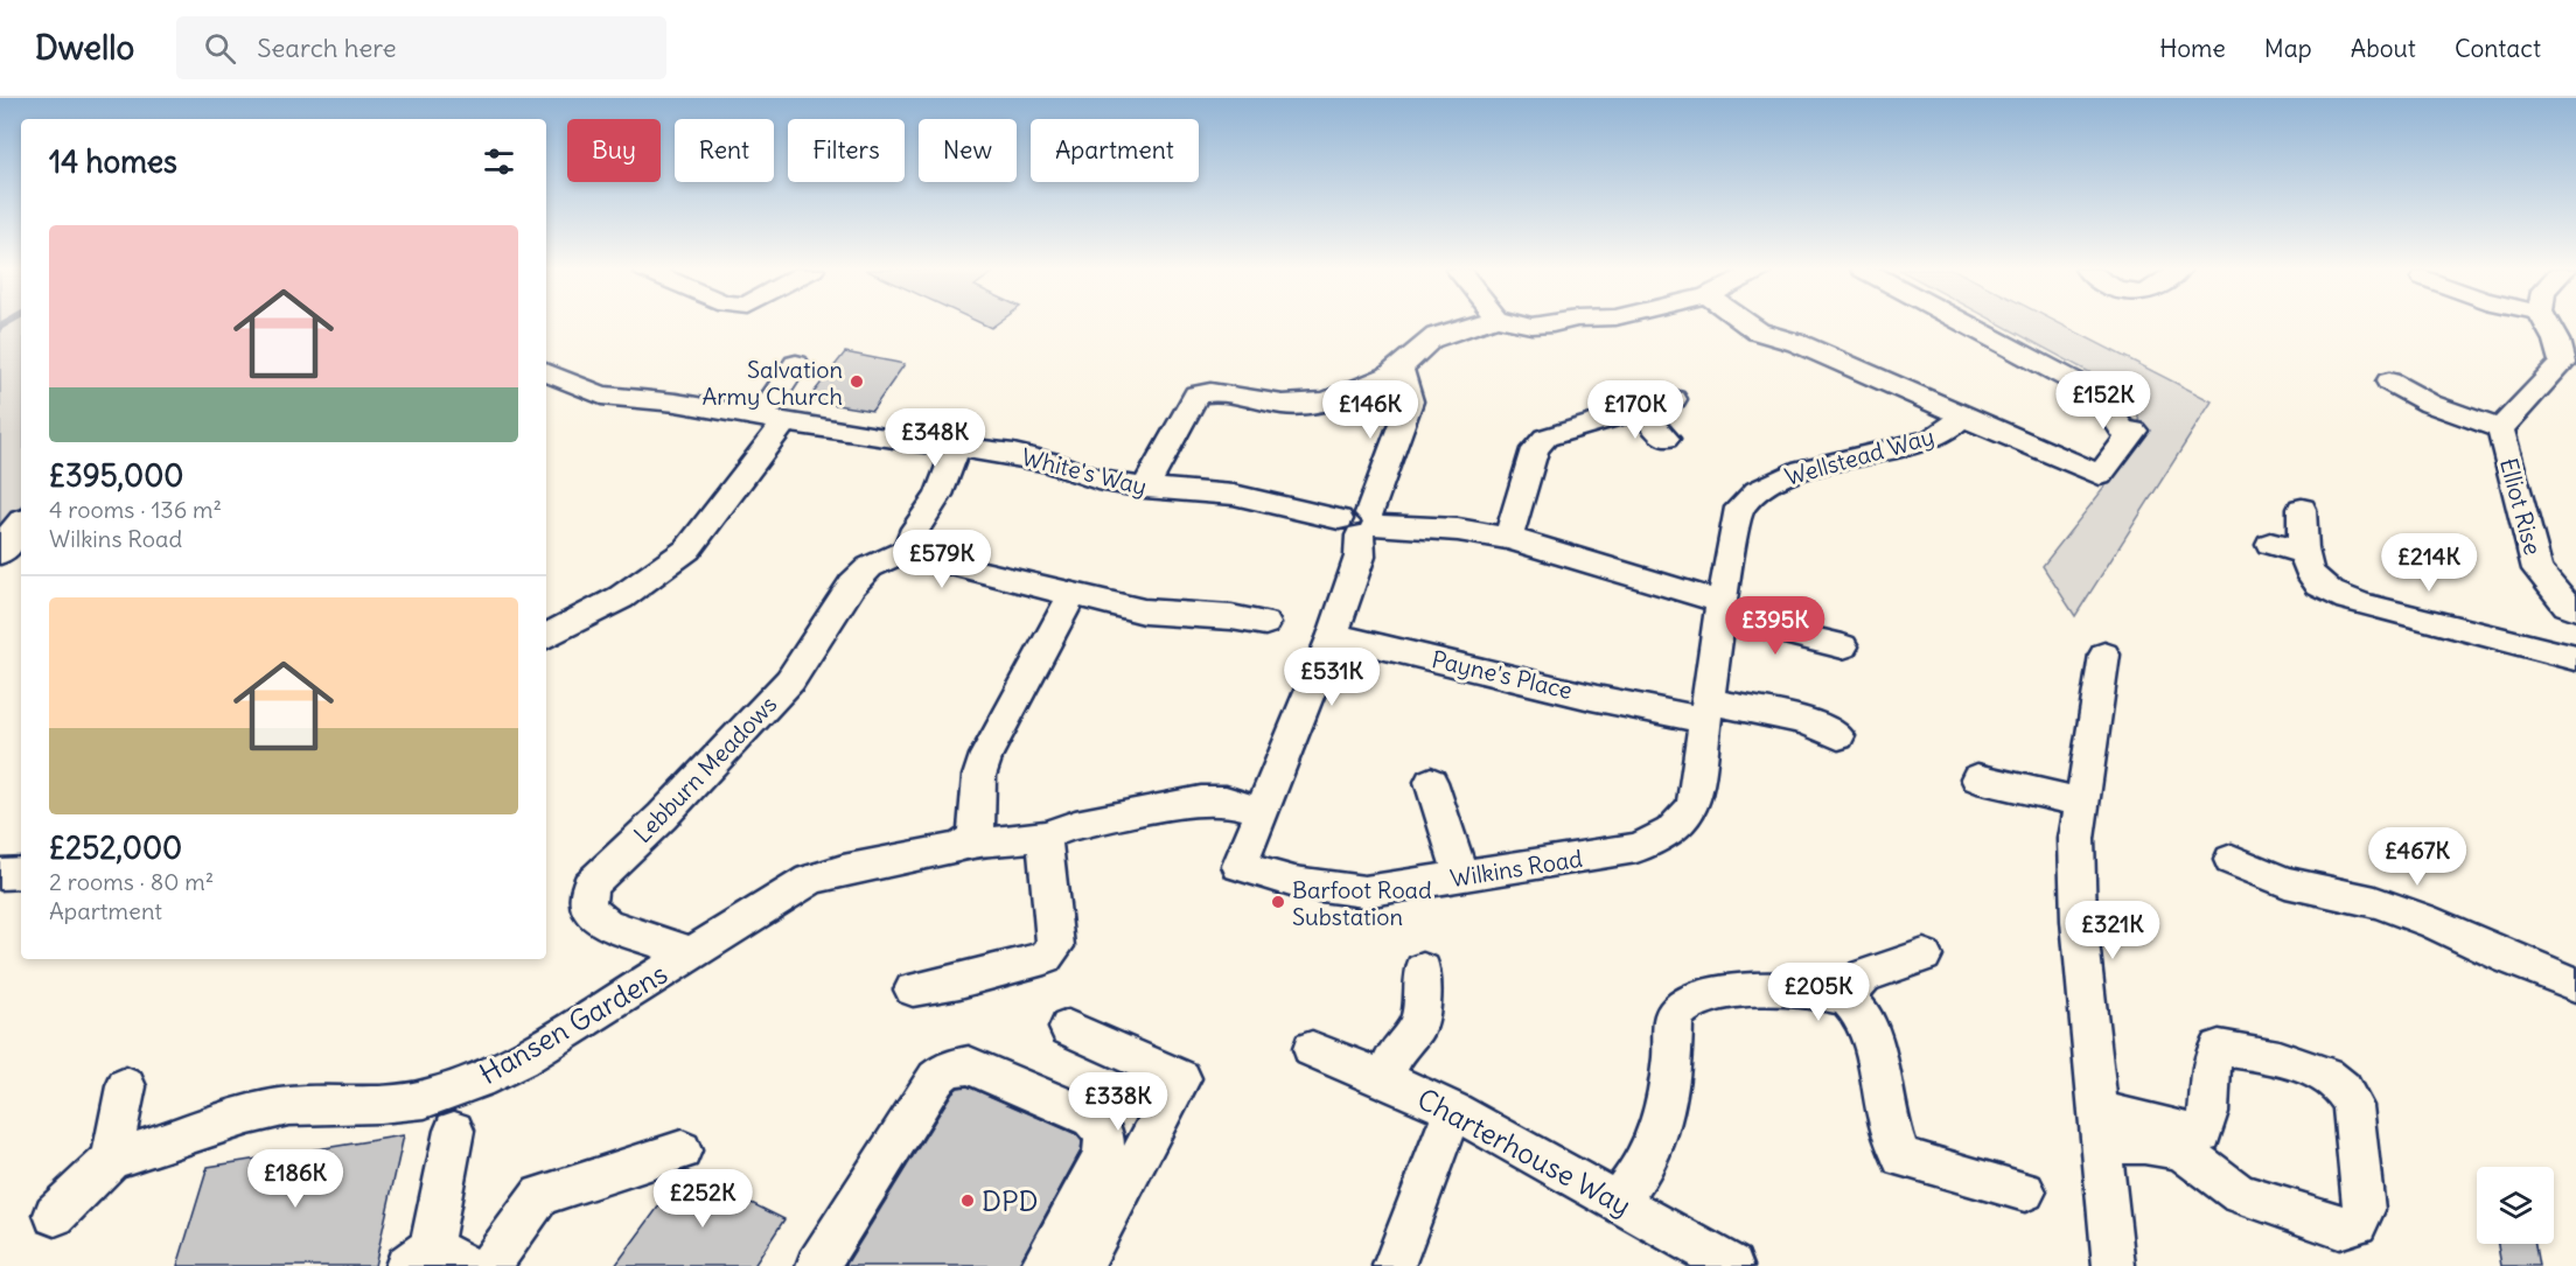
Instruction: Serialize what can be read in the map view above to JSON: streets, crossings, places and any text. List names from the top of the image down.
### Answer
{
  "streets": {
    "street": [
      "Wellstead Way",
      "White's Way",
      "Elliot Rise",
      "Payne's Place",
      "Lebburn Meadows",
      "Wilkins Road",
      "Hansen Gardens",
      "Charterhouse Way"
    ]
  },
  "crossings": [
    ["Wellstead Way", "White's Way"],
    ["Wellstead Way", "Wilkins Road"],
    ["White's Way", "Wilkins Road"],
    ["Payne's Place", "Wilkins Road"],
    ["Lebburn Meadows", "Hansen Gardens"],
    ["Wilkins Road", "Hansen Gardens"]
  ],
  "places": ["Salvation Army Church", "Barfoot Road Substation", "DPD"],
  "page": {
    "header": "Dwello",
    "search": "Search here",
    "nav": [
      "Home",
      "Map",
      "About",
      "Contact"
    ],
    "chip": [
      "Buy",
      "Rent",
      "Filters",
      "New",
      "Apartment"
    ],
    "heading": "14 homes",
    "list": [
      {
        "name": "£395,000",
        "note": "4 rooms · 136 m² · Wilkins Road"
      },
      {
        "name": "£252,000",
        "note": "2 rooms · 80 m² · Apartment"
      }
    ],
    "price": [
      "£152K",
      "£146K",
      "£170K",
      "£348K",
      "£579K",
      "£214K",
      "£395K",
      "£531K",
      "£467K",
      "£321K",
      "£205K",
      "£338K",
      "£186K",
      "£252K"
    ]
  }
}
